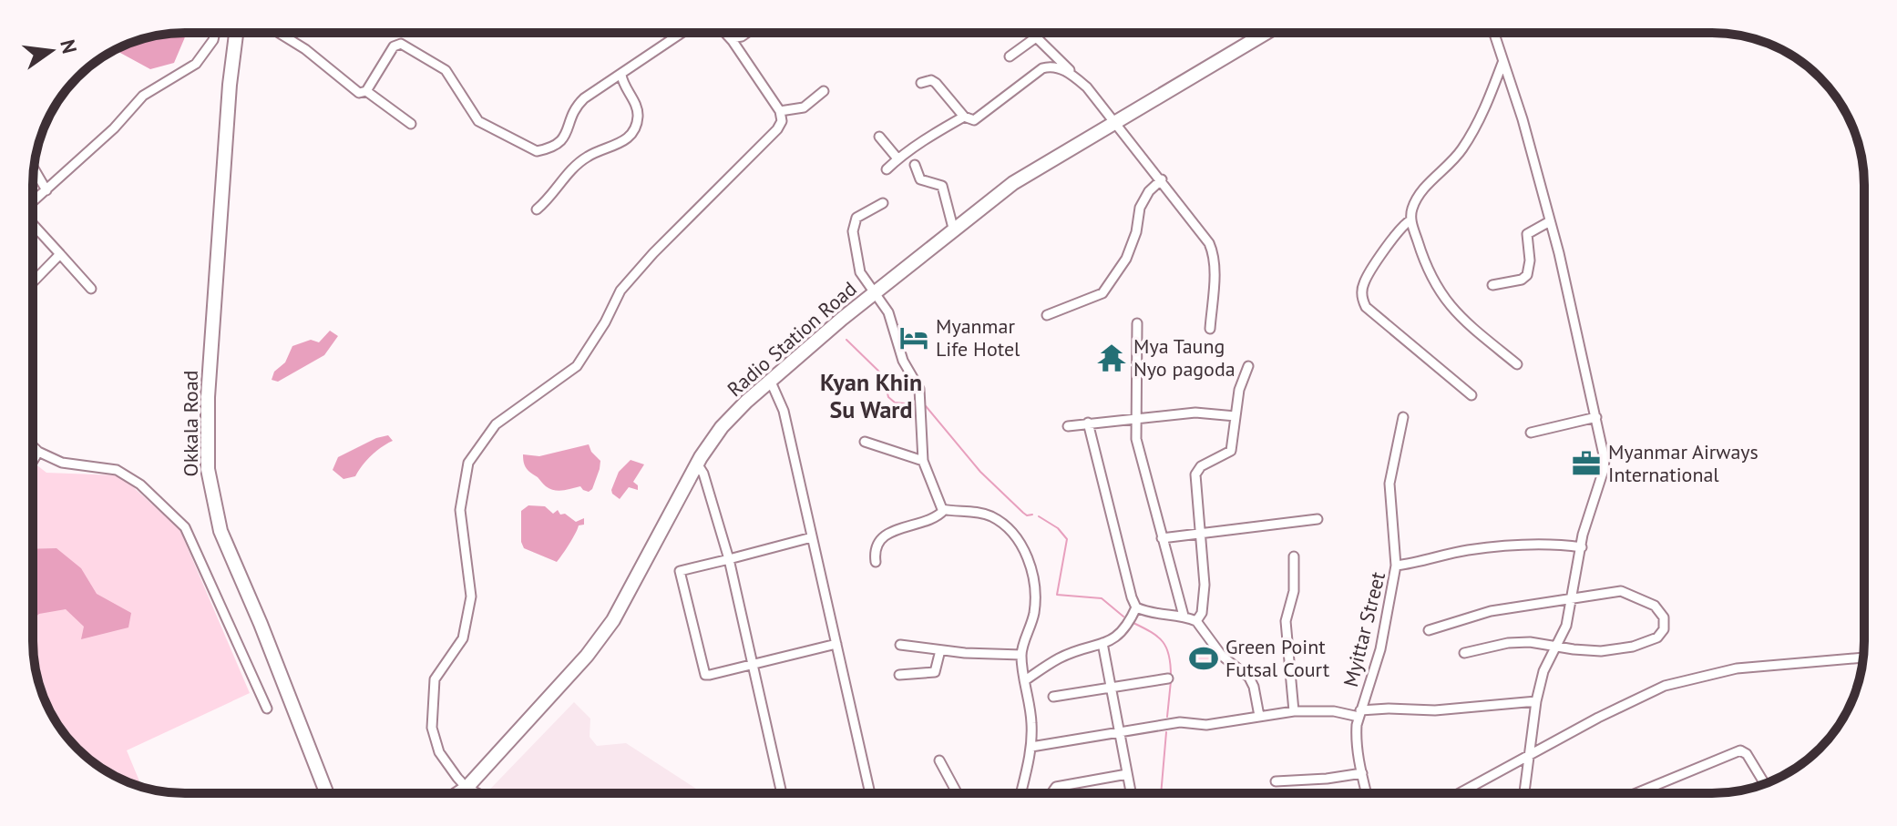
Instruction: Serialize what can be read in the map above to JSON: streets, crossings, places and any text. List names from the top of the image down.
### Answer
{
  "streets": {
    "main road": ["Radio Station Road", "Okkala Road"],
    "street": ["Myittar Street"]
  },
  "districts": ["Kyan Khin Su Ward"],
  "places": {
    "hotel": ["Myanmar Life Hotel"],
    "temple": ["Mya Taung Nyo pagoda"],
    "office": ["Myanmar Airways International"],
    "sports": ["Green Point Futsal Court"]
  },
  "north": "right"
}
